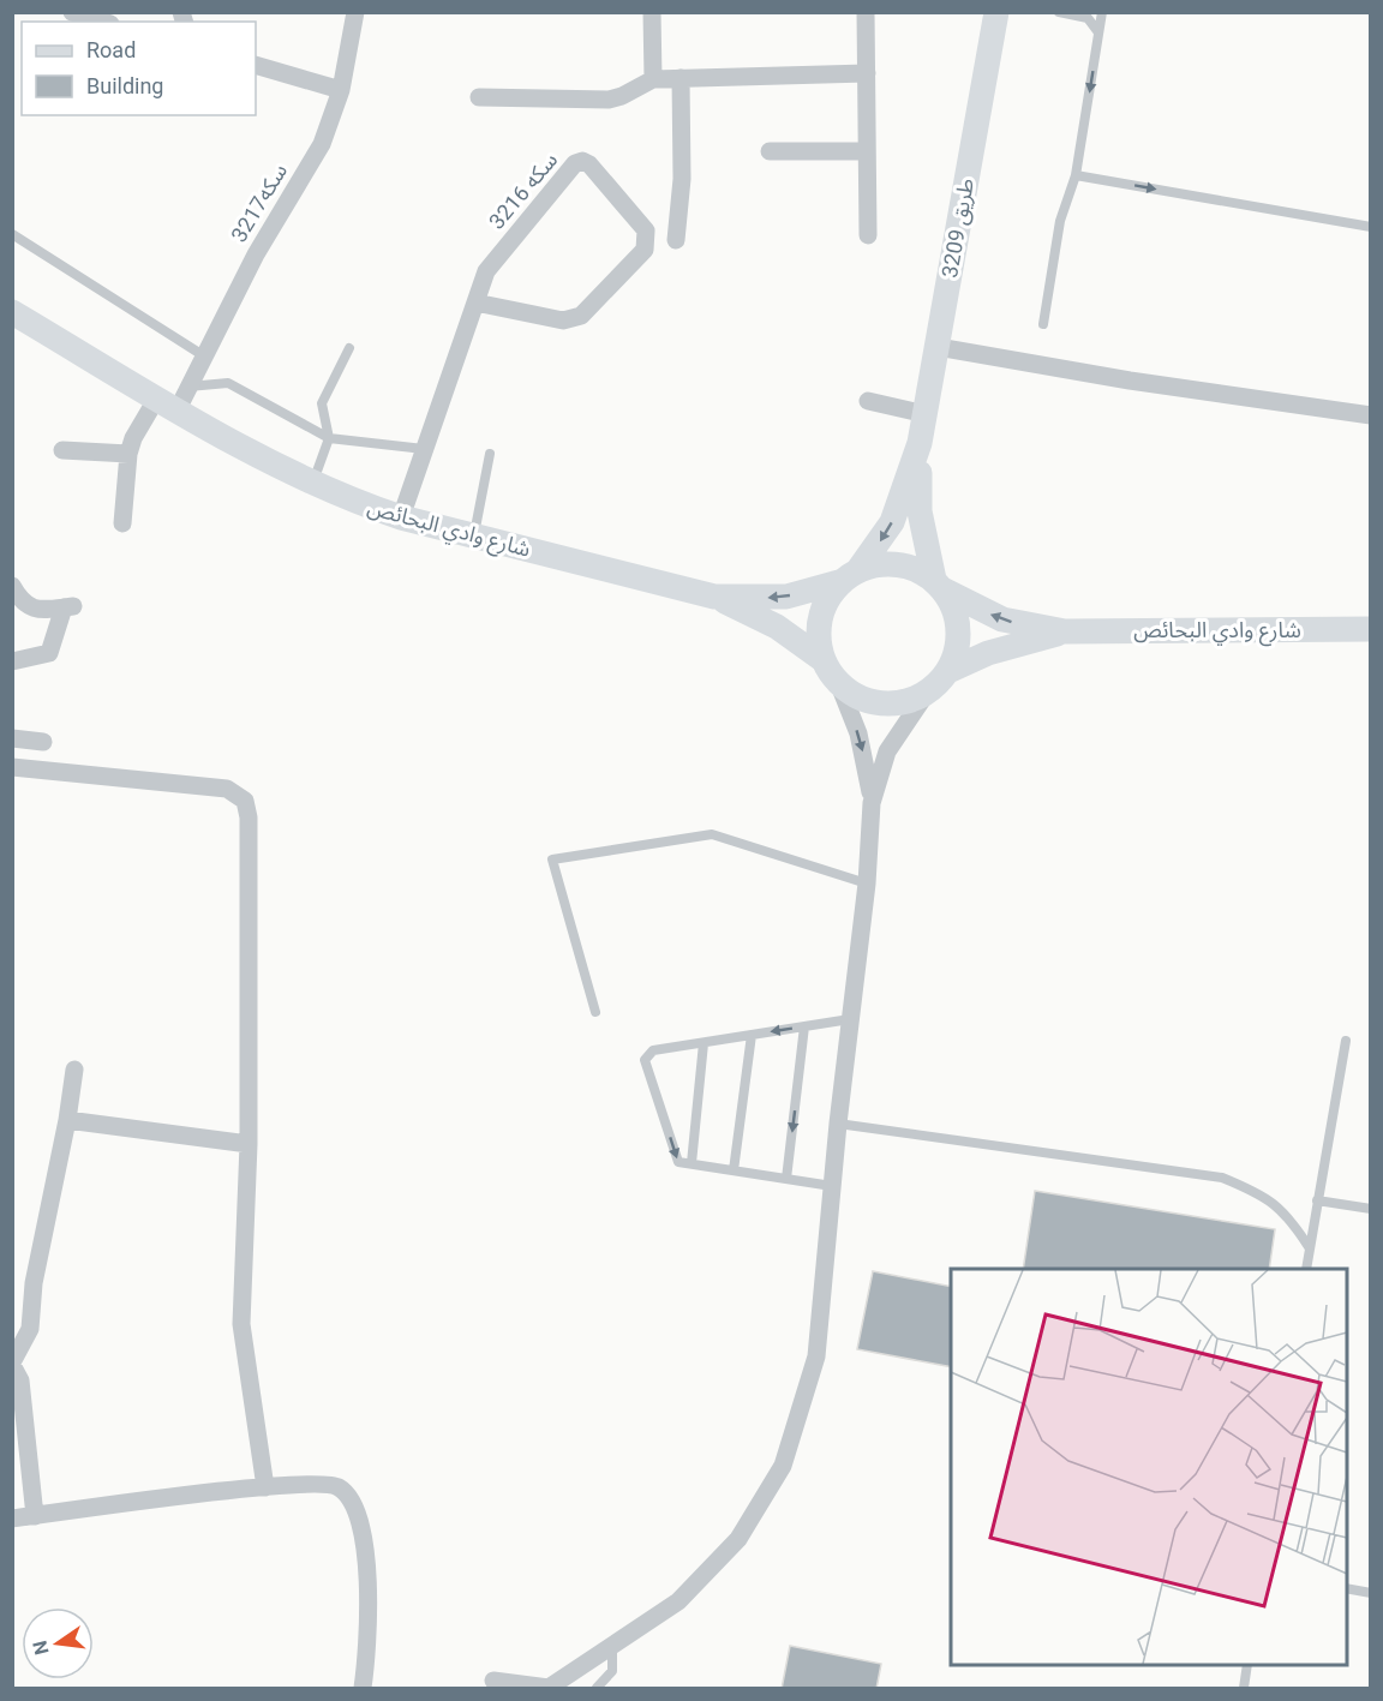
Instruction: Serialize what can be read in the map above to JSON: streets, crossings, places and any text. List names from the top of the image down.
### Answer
{
  "streets": {
    "street": [
      "سكه 3216",
      "سكه3217",
      "طريق 3209",
      "شارع وادي البحائص"
    ]
  },
  "crossings": [
    ["سكه 3216", "شارع وادي البحائص"],
    ["سكه3217", "شارع وادي البحائص"]
  ],
  "legend": ["Road", "Building"],
  "north": "left"
}
